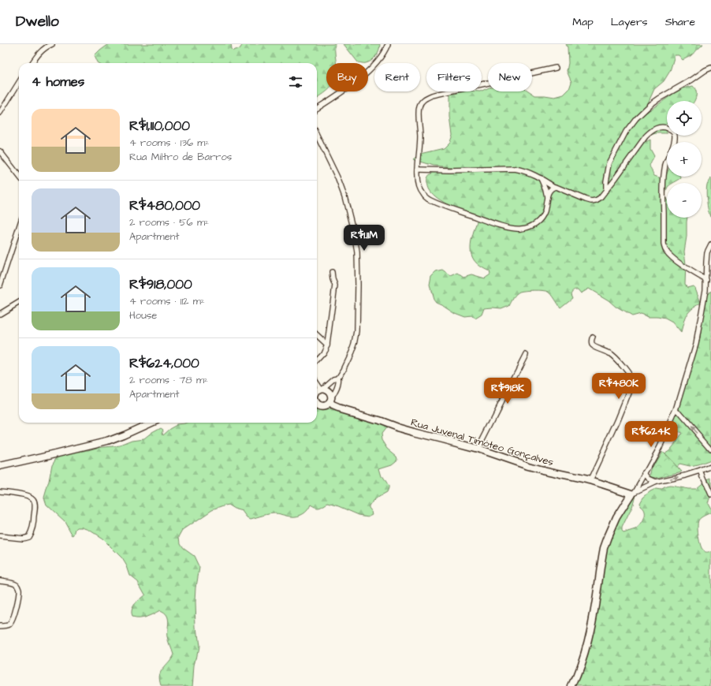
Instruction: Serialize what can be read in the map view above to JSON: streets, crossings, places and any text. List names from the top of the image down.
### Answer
{
  "streets": {
    "street": ["Rua Juvenal Timóteo Gonçalves"]
  },
  "page": {
    "header": "Dwello",
    "nav": ["Map", "Layers", "Share"],
    "chip": [
      "Buy",
      "Rent",
      "Filters",
      "New"
    ],
    "heading": "4 homes",
    "map_buttons": ["+", "−"],
    "list": [
      {
        "name": "R$1,110,000",
        "note": "4 rooms · 136 m² · Rua Miltro de Barros"
      },
      {
        "name": "R$480,000",
        "note": "2 rooms · 56 m² · Apartment"
      },
      {
        "name": "R$918,000",
        "note": "4 rooms · 112 m² · House"
      },
      {
        "name": "R$624,000",
        "note": "2 rooms · 78 m² · Apartment"
      }
    ],
    "price": [
      "R$1.11M",
      "R$480K",
      "R$918K",
      "R$624K"
    ]
  }
}
